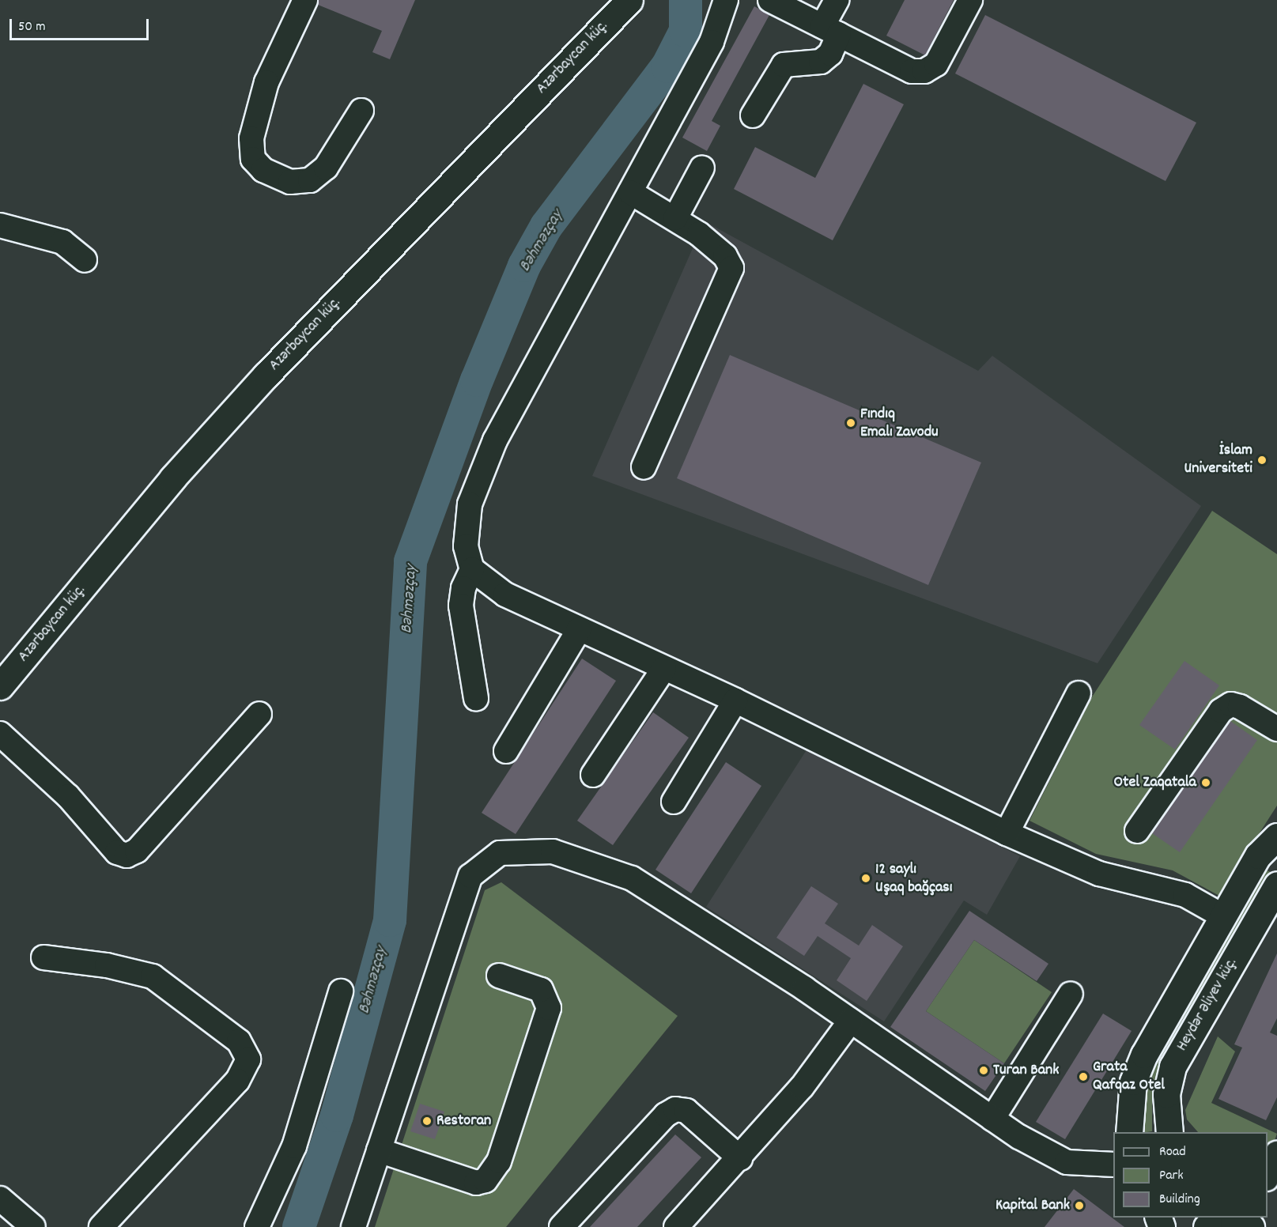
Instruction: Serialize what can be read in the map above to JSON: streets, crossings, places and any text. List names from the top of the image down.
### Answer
{
  "streets": {
    "main road": ["Azərbaycan küç.", "Heydər Əliyev küç."]
  },
  "water": ["Bəhməzçay"],
  "places": [
    "Fındıq Emalı Zavodu",
    "İslam Universiteti",
    "Otel Zaqatala",
    "12 saylı Uşaq bağçası",
    "Turan Bank",
    "Grata Qafqaz Otel",
    "Restoran",
    "Kapital Bank"
  ],
  "legend": ["Road", "Park", "Building"],
  "scale_bar": "50 m"
}
